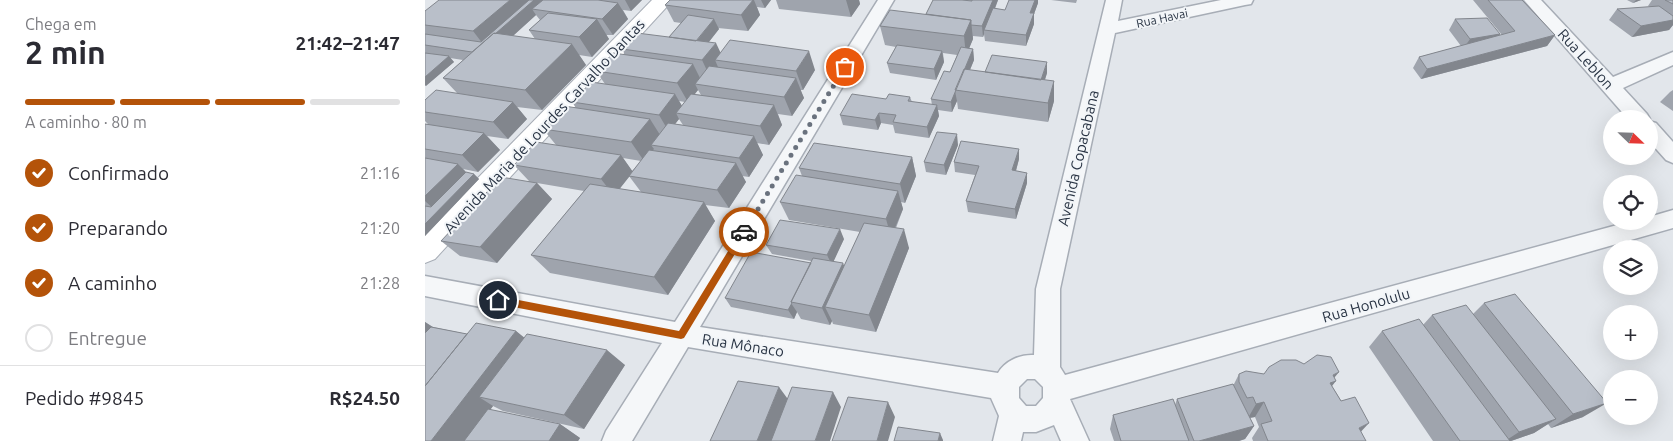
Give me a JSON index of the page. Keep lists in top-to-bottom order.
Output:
{
  "streets": {
    "street": [
      "Rua Havai",
      "Rua Leblon",
      "Avenida Maria de Lourdes Carvalho Dantas",
      "Avenida Copacabana",
      "Rua Honolulu",
      "Rua Mônaco"
    ]
  },
  "crossings": [
    ["Rua Havai", "Avenida Copacabana"],
    ["Avenida Copacabana", "Rua Honolulu"],
    ["Avenida Copacabana", "Rua Mônaco"],
    ["Rua Honolulu", "Rua Mônaco"]
  ],
  "north": "bottom right",
  "page": {
    "heading": ["2 min", "Chega em", "21:42–21:47"],
    "panel": ["Pedido #9845", "R$24.50"],
    "bar": "A caminho · 80 m",
    "map_buttons": ["+", "−"],
    "list": [
      ["Confirmado", "21:16"],
      ["Preparando", "21:20"],
      ["A caminho", "21:28"],
      "Entregue"
    ]
  }
}
